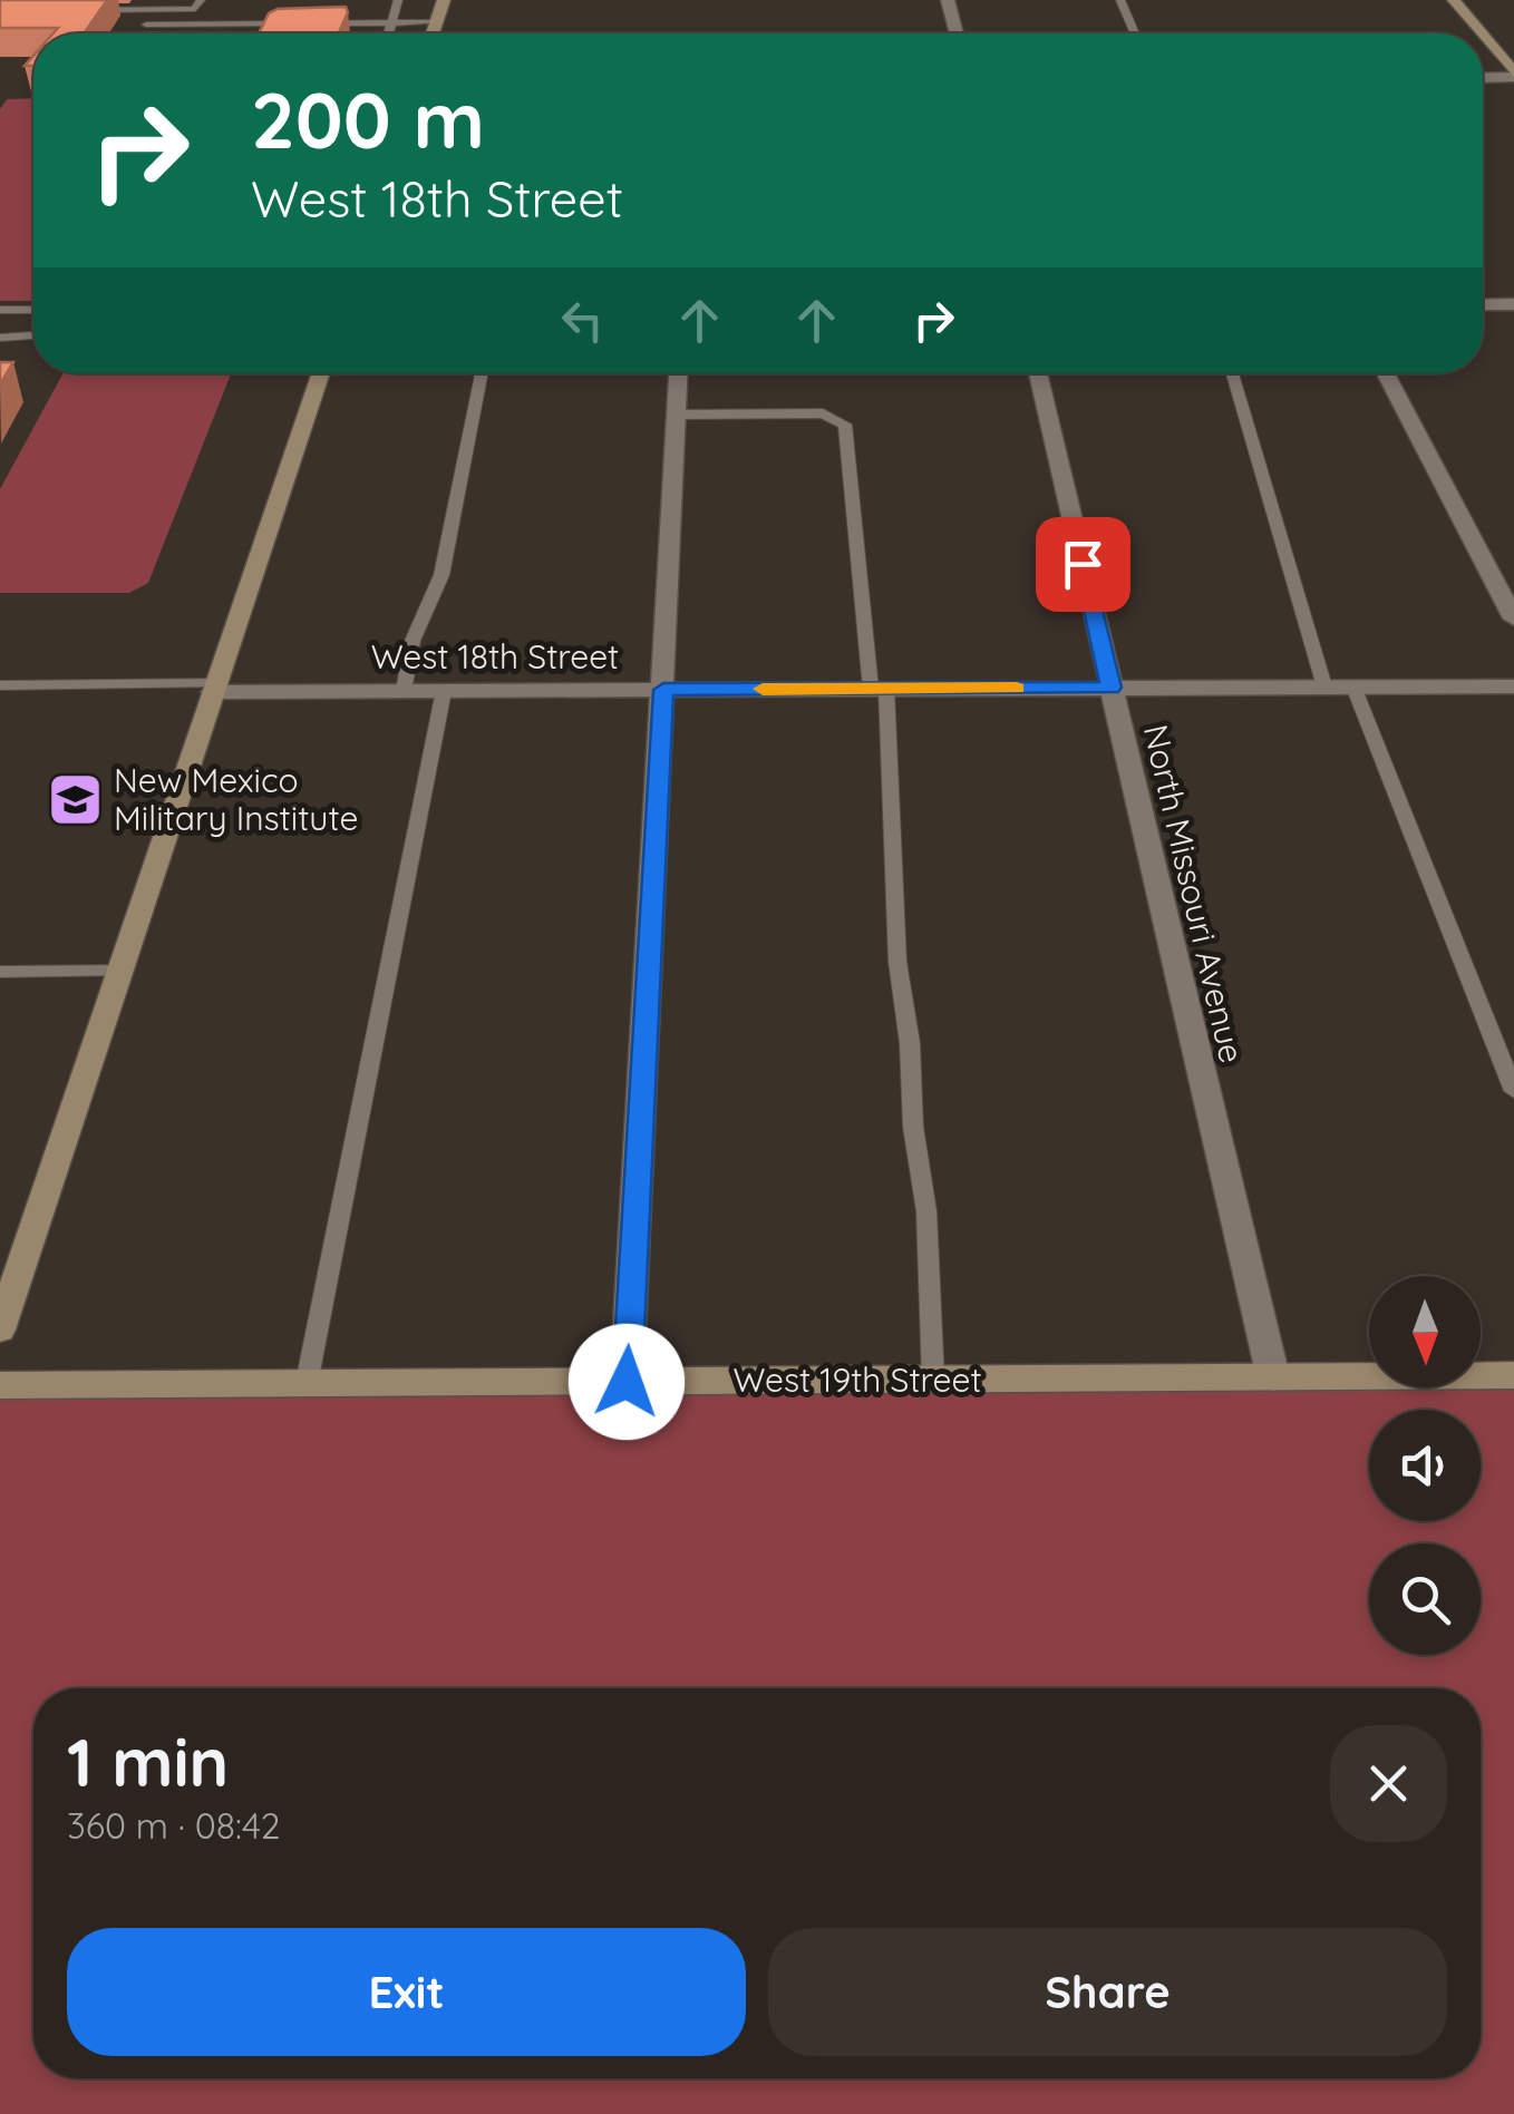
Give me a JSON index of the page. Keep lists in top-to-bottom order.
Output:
{
  "streets": {
    "street": ["West 18th Street", "North Missouri Avenue", "West 19th Street"]
  },
  "crossings": [
    ["West 18th Street", "North Missouri Avenue"],
    ["North Missouri Avenue", "West 19th Street"]
  ],
  "places": {
    "school or university": ["New Mexico Military Institute"]
  },
  "north": "bottom",
  "page": {
    "turn": ["200 m", "West 18th Street"],
    "heading": ["1 min", "360 m · 08:42"],
    "buttons": ["Exit", "Share"]
  }
}
